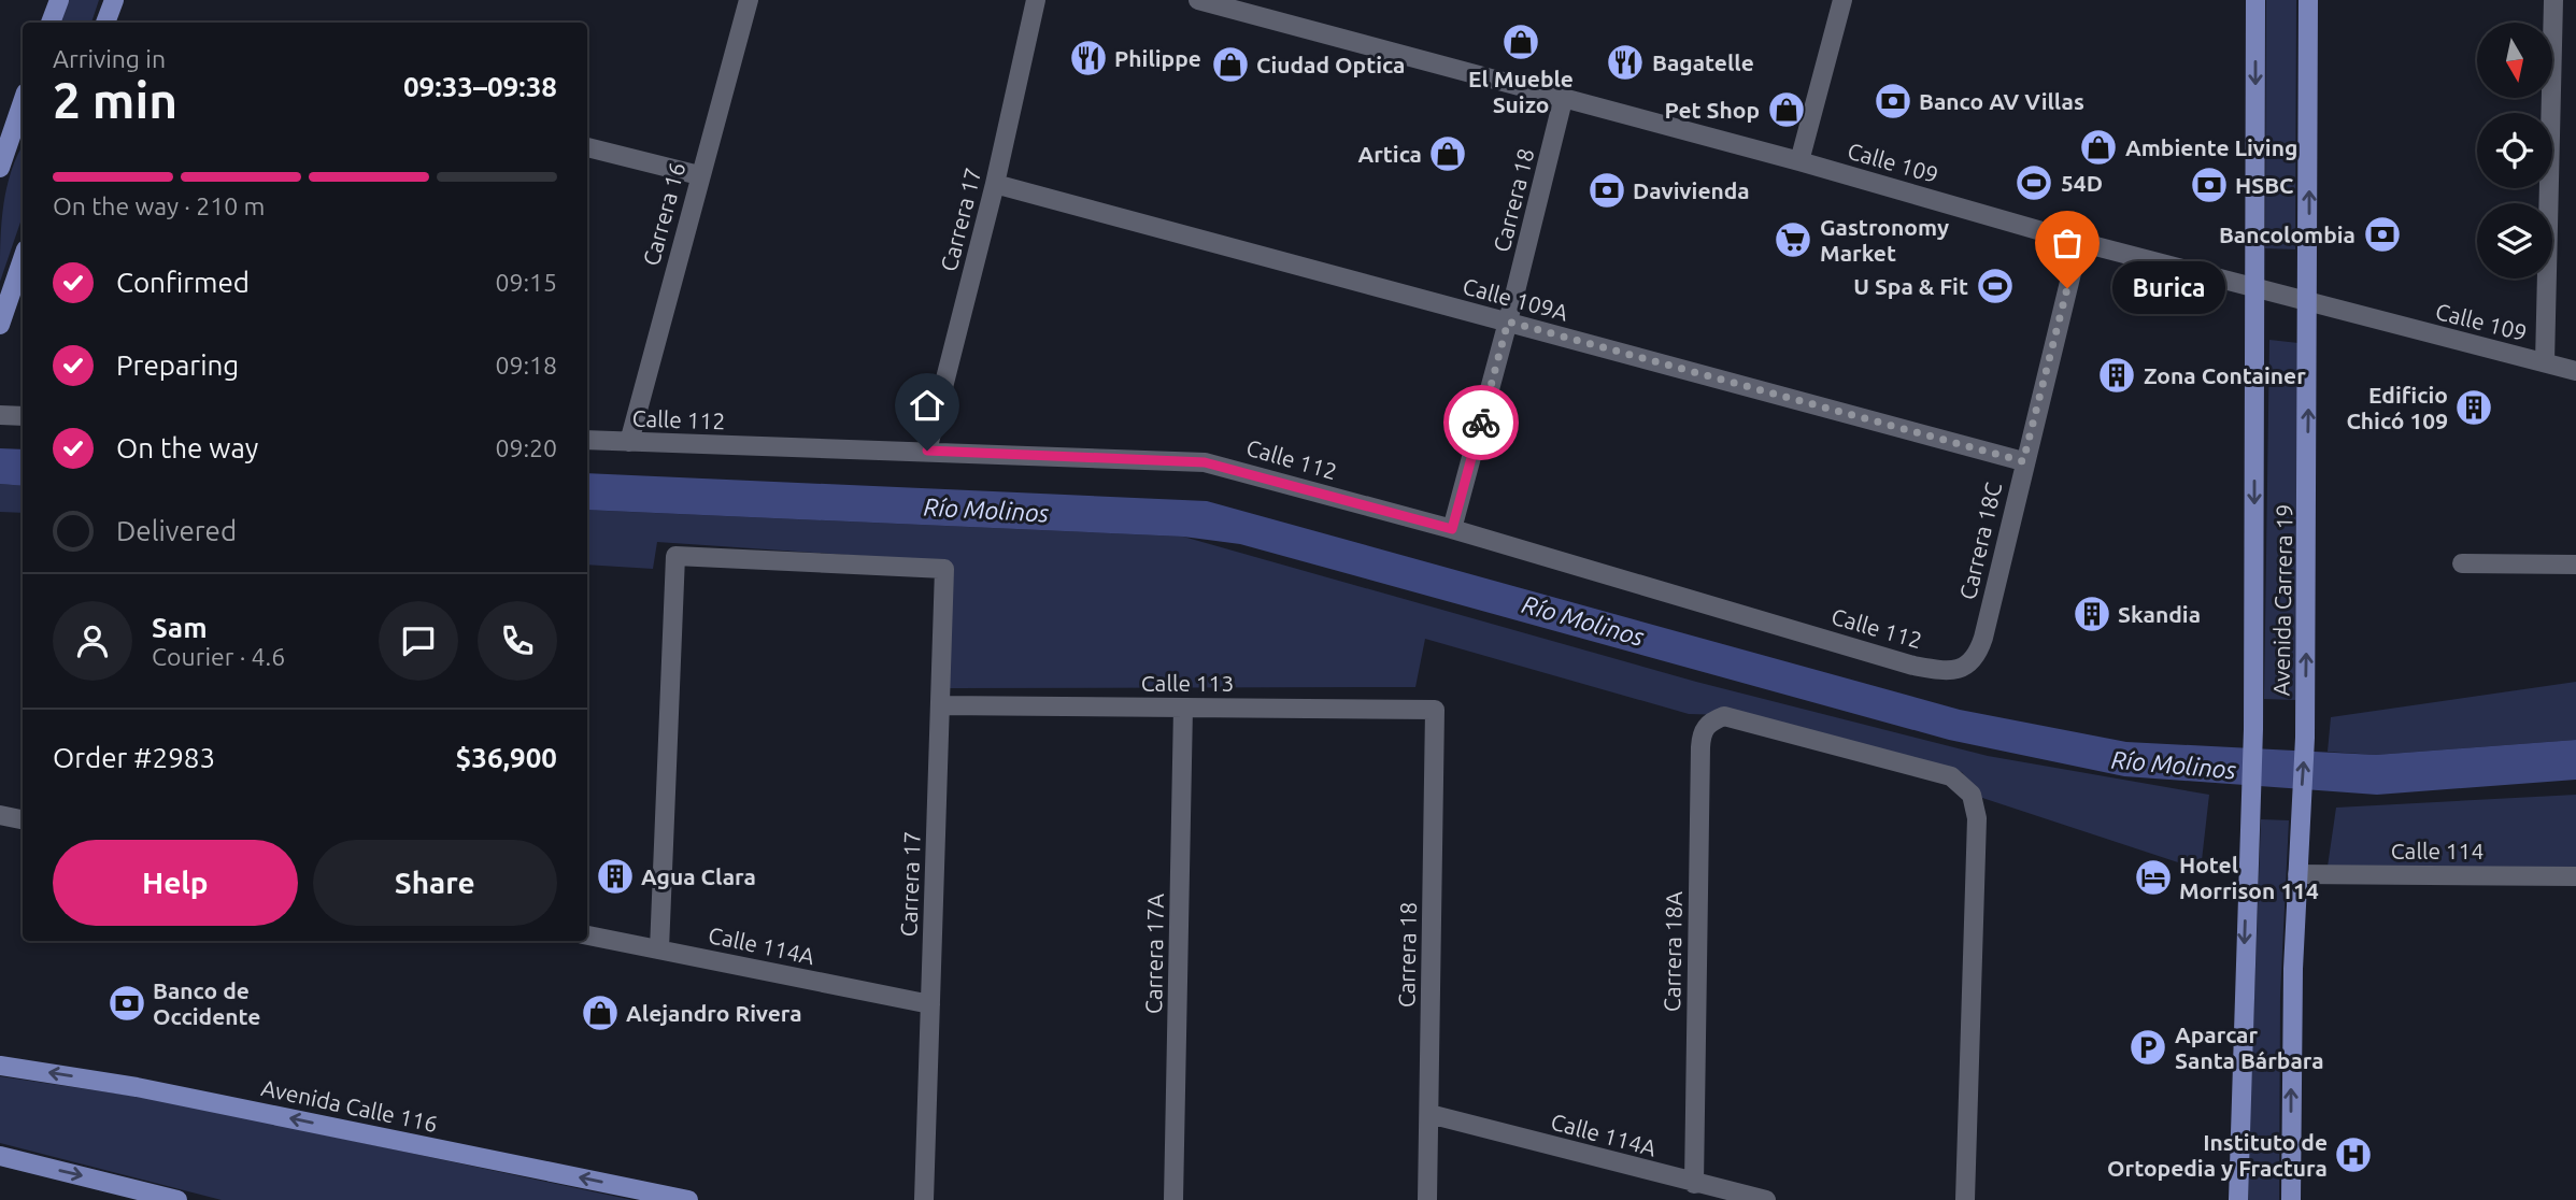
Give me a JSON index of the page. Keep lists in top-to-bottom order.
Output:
{
  "streets": {
    "main road": ["Avenida Carrera 19", "Avenida Calle 116"],
    "street": [
      "Calle 109",
      "Carrera 18",
      "Carrera 16",
      "Carrera 17",
      "Calle 109A",
      "Calle 112",
      "Carrera 18C",
      "Calle 113",
      "Calle 114",
      "Calle 114A",
      "Carrera 18A",
      "Carrera 17A"
    ]
  },
  "crossings": [
    ["Calle 109", "Carrera 18"],
    ["Calle 109", "Carrera 18C"],
    ["Calle 109", "Avenida Carrera 19"],
    ["Carrera 18", "Calle 109A"],
    ["Carrera 18", "Calle 112"],
    ["Carrera 18", "Calle 113"],
    ["Carrera 18", "Calle 114A"],
    ["Carrera 16", "Calle 112"],
    ["Carrera 17", "Calle 109A"],
    ["Carrera 17", "Calle 112"],
    ["Carrera 17", "Calle 113"],
    ["Carrera 17", "Calle 114A"],
    ["Calle 109A", "Carrera 18C"],
    ["Calle 112", "Carrera 18C"],
    ["Avenida Carrera 19", "Calle 114"],
    ["Calle 113", "Carrera 17A"],
    ["Calle 114A", "Carrera 18A"]
  ],
  "one_way": ["Avenida Calle 116"],
  "water": ["Río Molinos"],
  "places": {
    "shop": [
      "El Mueble Suizo",
      "Ciudad Optica",
      "Pet Shop",
      "Ambiente Living",
      "Artica",
      "Alejandro Rivera"
    ],
    "restaurant": ["Philippe", "Bagatelle"],
    "bank": [
      "Banco AV Villas",
      "HSBC",
      "Davivienda",
      "Bancolombia",
      "Banco de Occidente"
    ],
    "sports": ["54D", "U Spa & Fit"],
    "supermarket": ["Gastronomy Market"],
    "other": ["Burica"],
    "building": [
      "Zona Container",
      "Edificio Chicó 109",
      "Skandia",
      "Agua Clara"
    ],
    "hotel": ["Hotel Morrison 114"],
    "parking": ["Aparcar Santa Bárbara"],
    "hospital": ["Instituto de Ortopedia y Fractura"]
  },
  "north": "bottom",
  "page": {
    "heading": ["2 min", "Arriving in", "09:33–09:38"],
    "panel": [
      "Sam",
      "Courier · 4.6",
      "Order #2983",
      "$36,900"
    ],
    "bar": "On the way · 210 m",
    "list": [
      ["Confirmed", "09:15"],
      ["Preparing", "09:18"],
      ["On the way", "09:20"],
      "Delivered"
    ],
    "bubble": "Burica",
    "buttons": ["Help", "Share"]
  }
}
